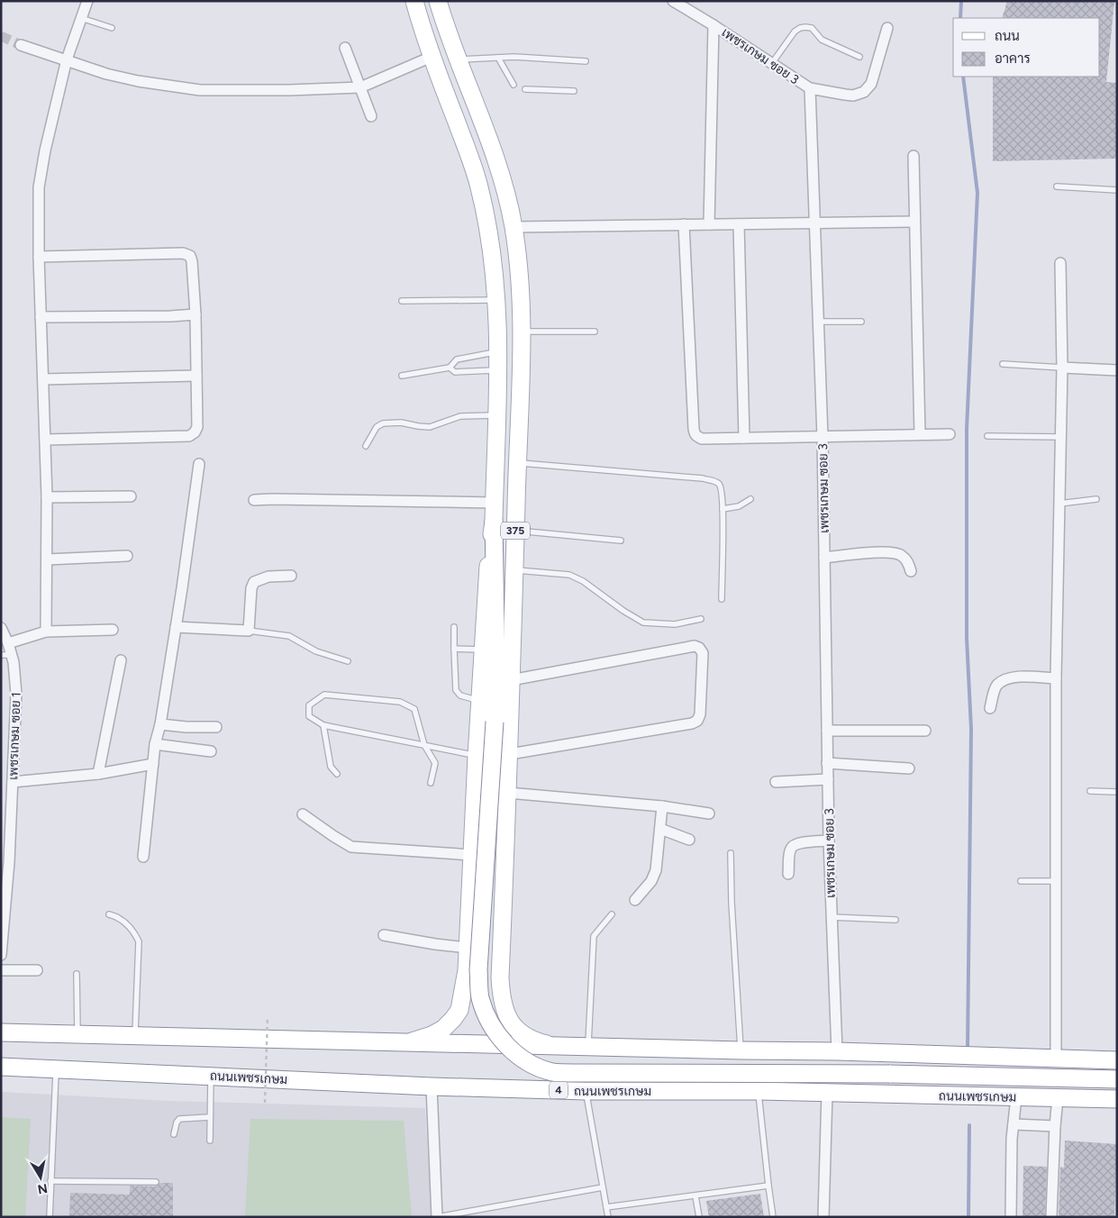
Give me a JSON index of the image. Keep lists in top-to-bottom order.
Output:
{
  "streets": {
    "main road": ["375", "ถนนเพชรเกษม", "4"],
    "street": ["เพชรเกษม ซอย 3", "เพชรเกษม ซอย 1"]
  },
  "legend": ["ถนน", "อาคาร"],
  "north": "bottom"
}
